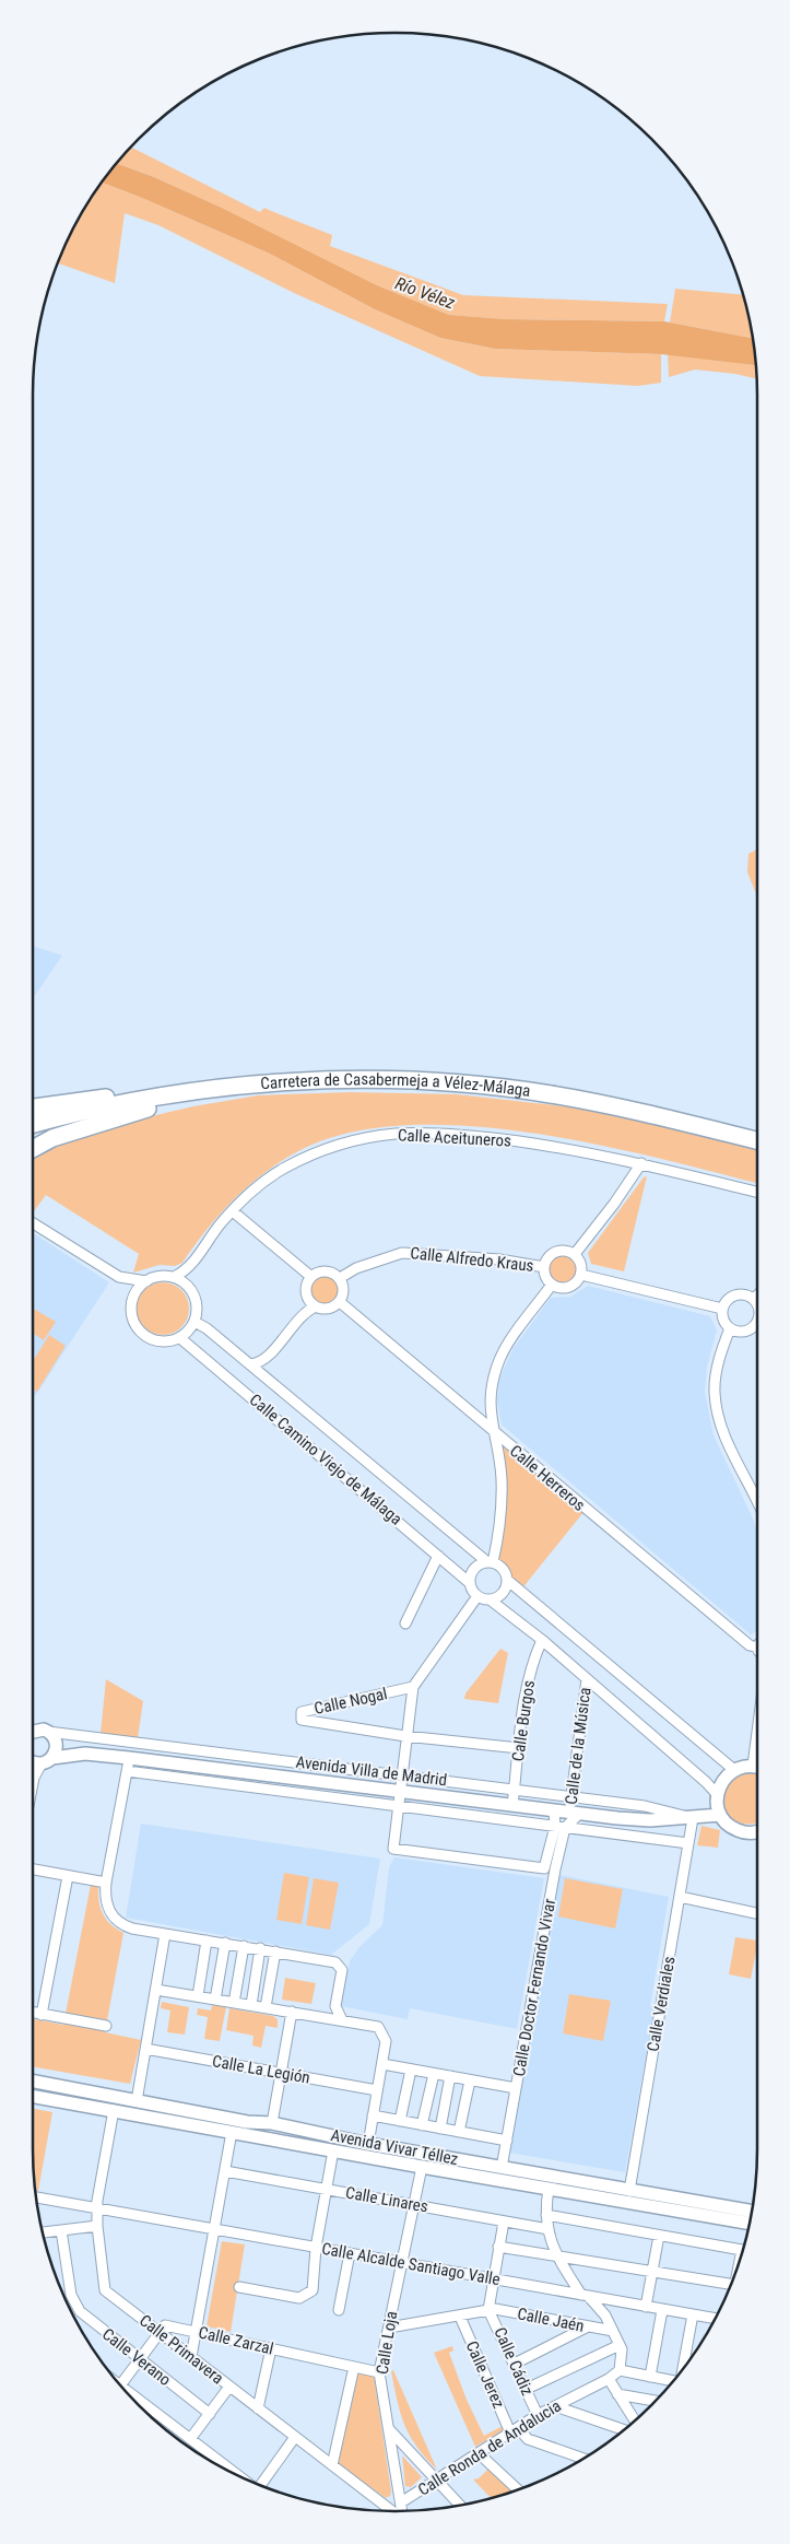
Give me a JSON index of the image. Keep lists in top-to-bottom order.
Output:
{
  "streets": {
    "main road": ["Carretera de Casabermeja a Vélez-Málaga"],
    "street": [
      "Calle Aceituneros",
      "Calle Alfredo Kraus",
      "Calle Camino Viejo de Málaga",
      "Calle Herreros",
      "Calle Nogal",
      "Calle Burgos",
      "Calle de la Música",
      "Avenida Villa de Madrid",
      "Calle Doctor Fernando Vivar",
      "Calle Verdiales",
      "Calle La Legión",
      "Avenida Vivar Téllez",
      "Calle Linares",
      "Calle Alcalde Santiago Valle",
      "Calle Jaén",
      "Calle Zarzal",
      "Calle Loja",
      "Calle Primavera",
      "Calle Verano",
      "Calle Cádiz",
      "Calle Jerez",
      "Calle Ronda de Andalucia"
    ]
  },
  "crossings": [
    ["Calle Aceituneros", "Calle Camino Viejo de Málaga"],
    ["Calle Alfredo Kraus", "Calle Herreros"],
    ["Calle Burgos", "Avenida Villa de Madrid"],
    ["Calle de la Música", "Avenida Villa de Madrid"],
    ["Avenida Villa de Madrid", "Calle Doctor Fernando Vivar"],
    ["Avenida Villa de Madrid", "Calle Verdiales"],
    ["Calle Doctor Fernando Vivar", "Avenida Vivar Téllez"],
    ["Calle Verdiales", "Avenida Vivar Téllez"],
    ["Avenida Vivar Téllez", "Calle Loja"],
    ["Avenida Vivar Téllez", "Calle Primavera"],
    ["Calle Linares", "Calle Loja"],
    ["Calle Alcalde Santiago Valle", "Calle Loja"],
    ["Calle Alcalde Santiago Valle", "Calle Primavera"],
    ["Calle Jaén", "Calle Cádiz"],
    ["Calle Zarzal", "Calle Loja"],
    ["Calle Zarzal", "Calle Primavera"],
    ["Calle Loja", "Calle Ronda de Andalucia"],
    ["Calle Cádiz", "Calle Ronda de Andalucia"],
    ["Calle Jerez", "Calle Ronda de Andalucia"]
  ],
  "water": ["Río Vélez"]
}
